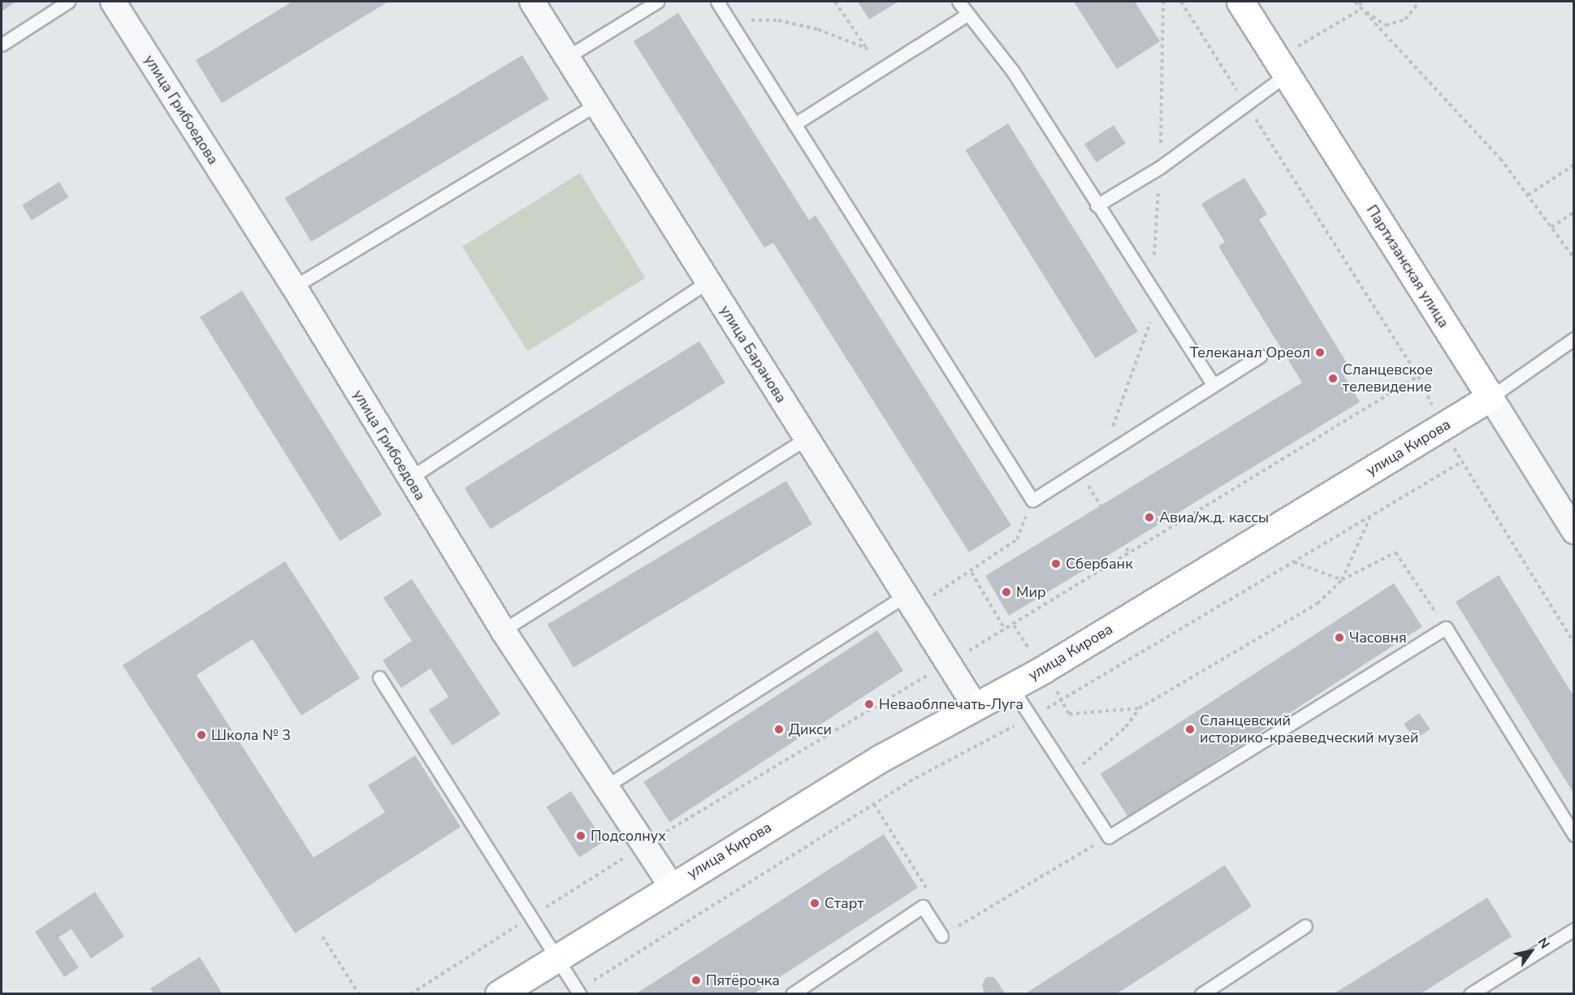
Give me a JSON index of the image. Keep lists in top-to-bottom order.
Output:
{
  "streets": {
    "street": [
      "улица Грибоедова",
      "Партизанская улица",
      "улица Баранова",
      "улица Кирова"
    ]
  },
  "crossings": [
    ["улица Грибоедова", "улица Кирова"],
    ["Партизанская улица", "улица Кирова"],
    ["улица Баранова", "улица Кирова"]
  ],
  "places": [
    "Телеканал Ореол",
    "Сланцевское телевидение",
    "Авиа/ж.д. кассы",
    "Сбербанк",
    "Мир",
    "Часовня",
    "Неваоблпечать-Луга",
    "Дикси",
    "Сланцевский историко-краеведческий музей",
    "Школа № 3",
    "Подсолнух",
    "Старт",
    "Пятёрочка"
  ],
  "north": "top right"
}
